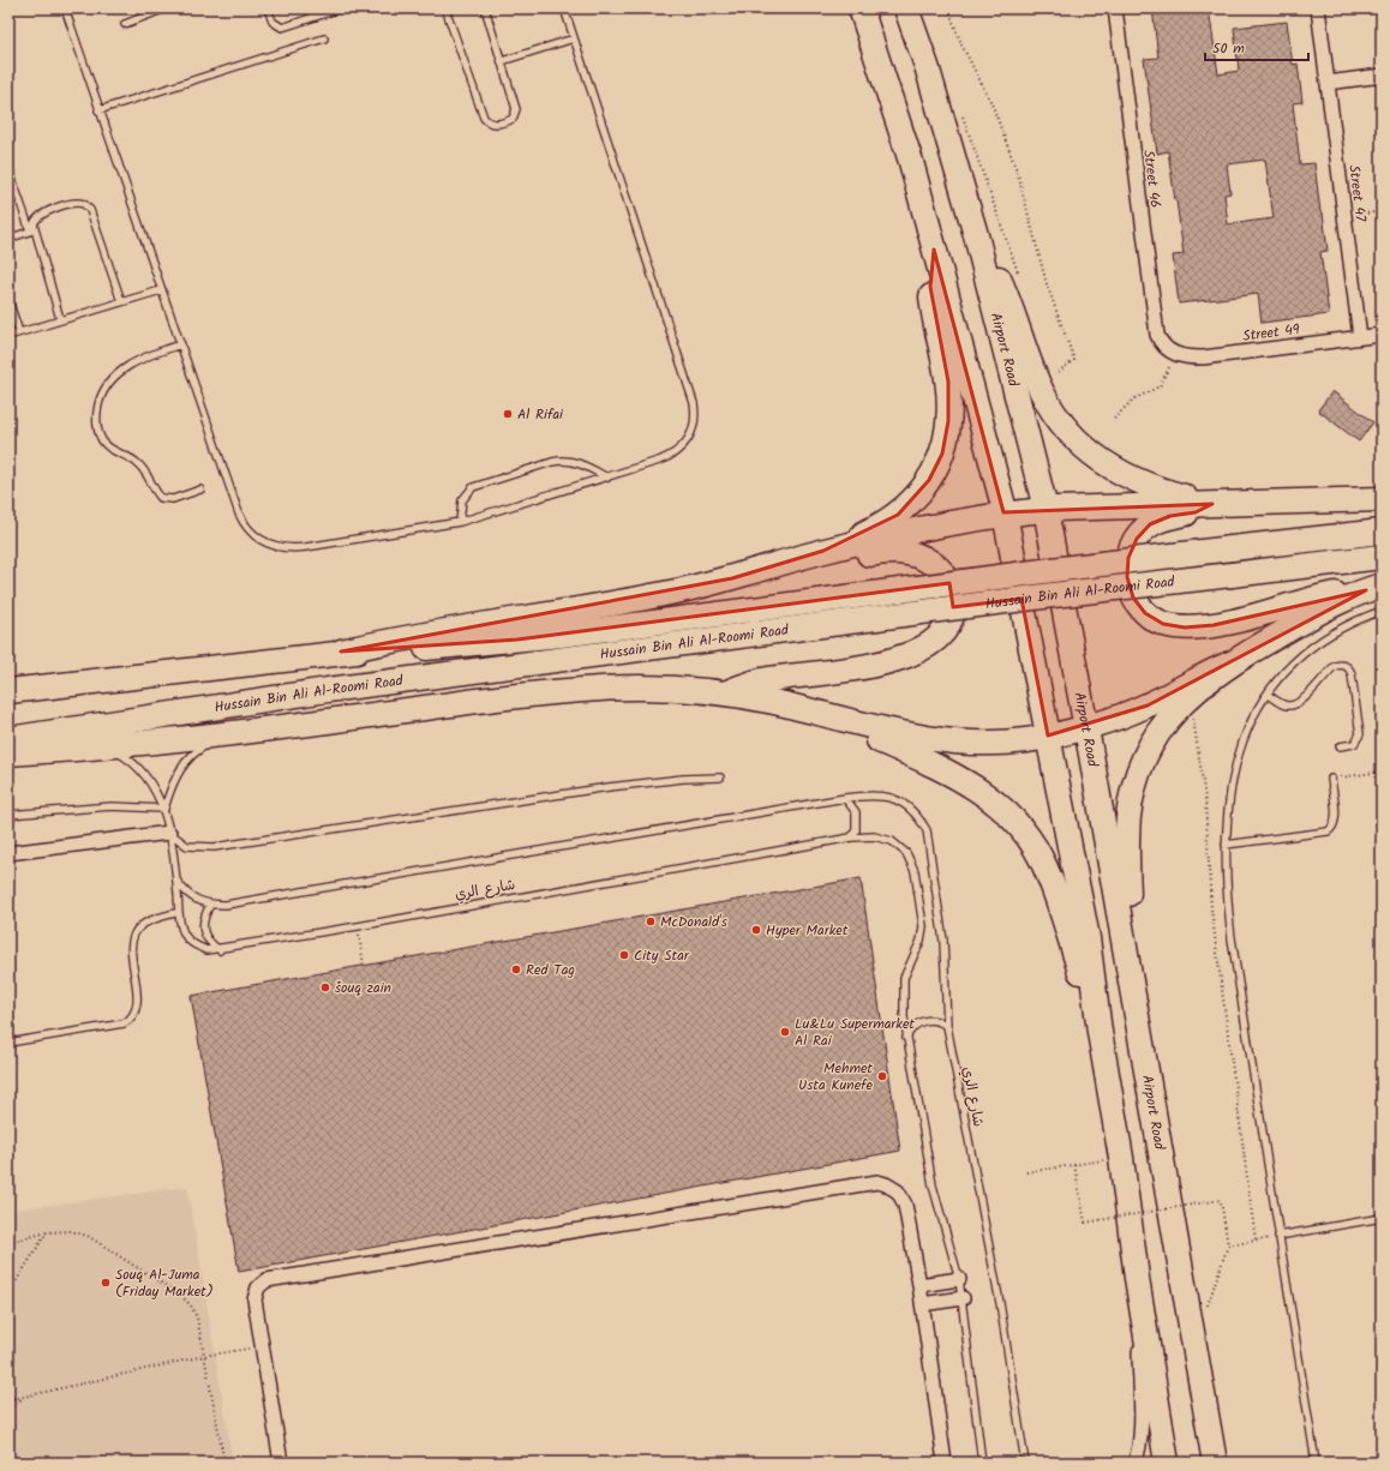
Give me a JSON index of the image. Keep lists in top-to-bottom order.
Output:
{
  "streets": {
    "highway": ["Airport Road", "Hussain Bin Ali Al-Roomi Road"],
    "street": ["Street 46", "Street 47", "Street 49"],
    "lane": ["شارع الري"]
  },
  "crossings": [
    ["Street 46", "Street 49"],
    ["Street 47", "Street 49"]
  ],
  "places": [
    "Al Rifai",
    "McDonald's",
    "Hyper Market",
    "City Star",
    "Red Tag",
    "ًsouq zain",
    "Lu&Lu Supermarket Al Rai",
    "Mehmet Usta Kunefe",
    "Souq Al-Juma (Friday Market)"
  ],
  "scale_bar": "50 m"
}
